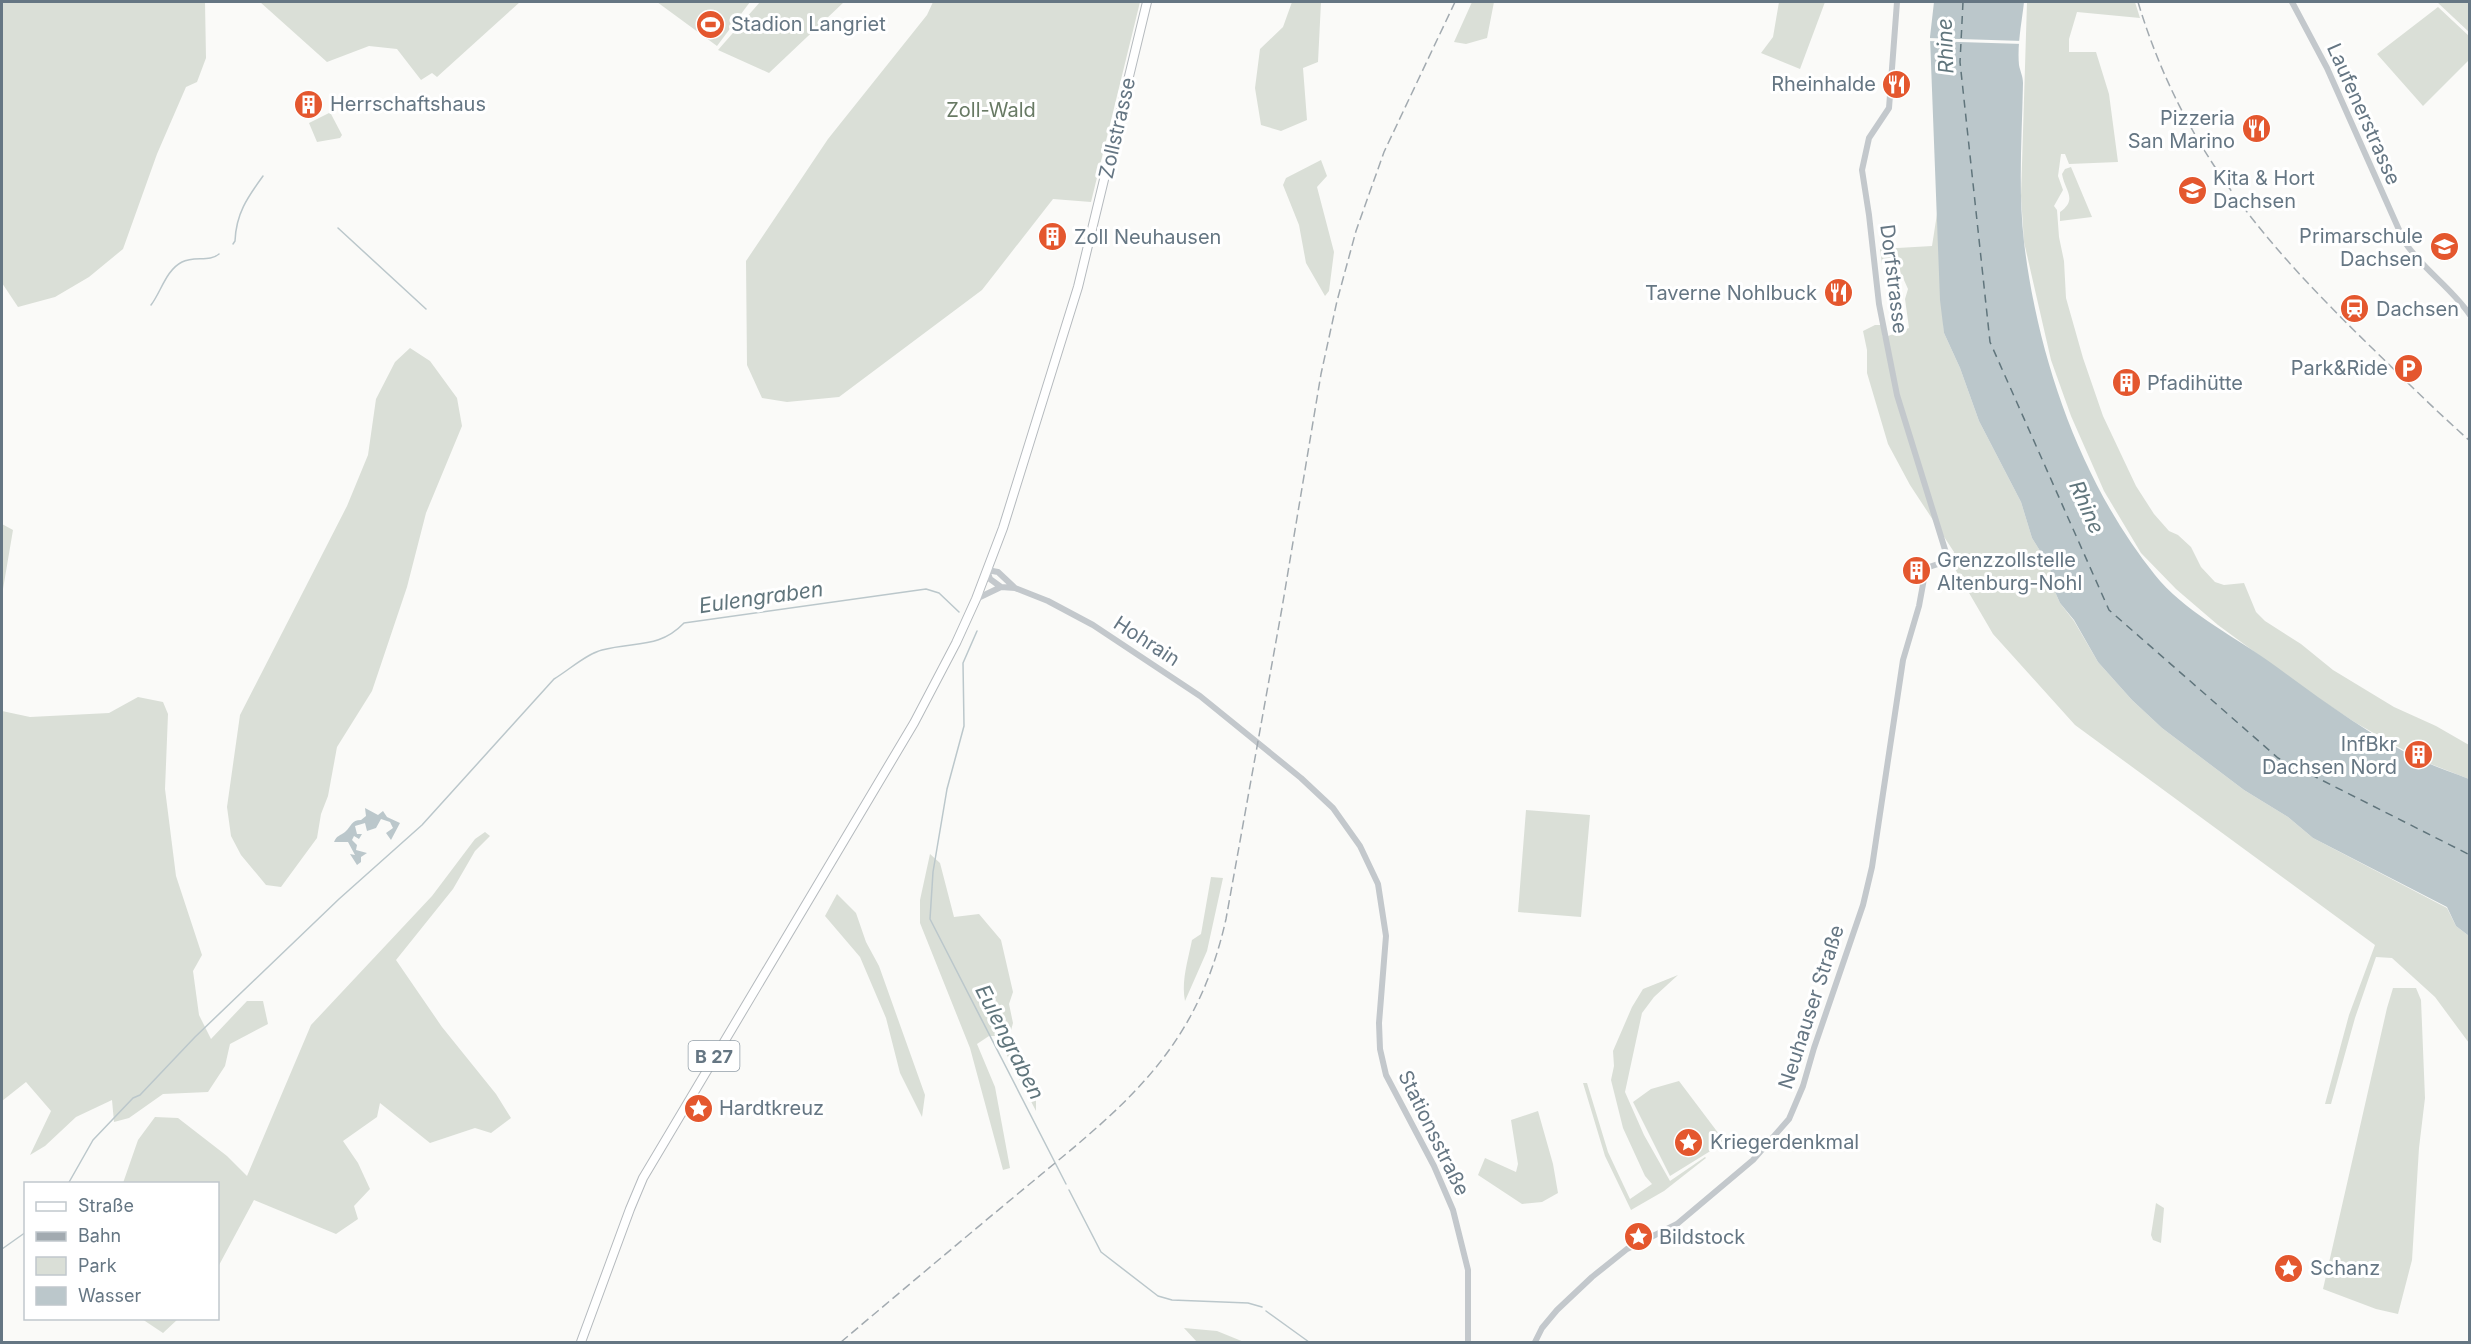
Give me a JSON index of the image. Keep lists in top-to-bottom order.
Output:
{
  "streets": {
    "main road": ["Zollstrasse", "B 27"],
    "street": [
      "Laufenerstrasse",
      "Dorfstrasse",
      "Hohrain",
      "Neuhauser Straße",
      "Stationsstraße"
    ]
  },
  "crossings": [
    ["Zollstrasse", "Hohrain"],
    ["Zollstrasse", "B 27"],
    ["Dorfstrasse", "Neuhauser Straße"],
    ["Hohrain", "B 27"],
    ["Hohrain", "Stationsstraße"]
  ],
  "water": ["Rhine", "Eulengraben"],
  "parks": ["Zoll-Wald"],
  "places": {
    "sports": ["Stadion Langriet"],
    "restaurant": ["Rheinhalde", "Pizzeria San Marino", "Taverne Nohlbuck"],
    "building": [
      "Herrschaftshaus",
      "Zoll Neuhausen",
      "Pfadihütte",
      "Grenzzollstelle Altenburg-Nohl",
      "InfBkr Dachsen Nord"
    ],
    "school or university": ["Kita & Hort Dachsen", "Primarschule Dachsen"],
    "station": ["Dachsen"],
    "parking": ["Park&Ride"],
    "place": [
      "Hardtkreuz",
      "Kriegerdenkmal",
      "Bildstock",
      "Schanz"
    ]
  },
  "legend": [
    "Straße",
    "Bahn",
    "Park",
    "Wasser"
  ]
}
